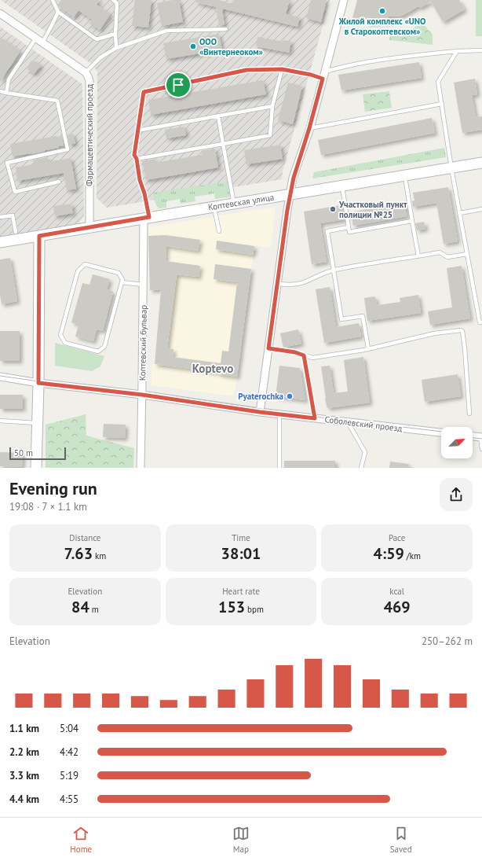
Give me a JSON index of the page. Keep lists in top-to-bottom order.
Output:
{
  "streets": {
    "street": [
      "Фармацевтический проезд",
      "Коптевская улица",
      "Коптевский бульвар",
      "Соболевский проезд"
    ]
  },
  "crossings": [
    ["Фармацевтический проезд", "Коптевская улица"],
    ["Коптевская улица", "Коптевский бульвар"],
    ["Коптевский бульвар", "Соболевский проезд"]
  ],
  "districts": ["Koptevo"],
  "places": [
    "Жилой комплекс «UNO в Старокоптевском»",
    "ООО «Винтернеоком»",
    "Участковый пункт полиции №25",
    "Pyaterochka"
  ],
  "scale_bar": "50 m",
  "north": "top right",
  "page": {
    "scale": "50 m",
    "heading": ["Evening run", "19:08 · 7 × 1.1 km"],
    "stats": [
      ["Distance", "7.63 km"],
      ["Time", "38:01"],
      ["Pace", "4:59 /km"],
      ["Elevation", "84 m"],
      ["Heart rate", "153 bpm"],
      ["kcal", "469"]
    ],
    "chart": ["Elevation", "250–262 m"],
    "list": [
      {
        "name": "1.1 km",
        "note": "5:04"
      },
      {
        "name": "2.2 km",
        "note": "4:42"
      },
      {
        "name": "3.3 km",
        "note": "5:19"
      },
      {
        "name": "4.4 km",
        "note": "4:55"
      }
    ],
    "tabs": ["Home", "Map", "Saved"]
  }
}
